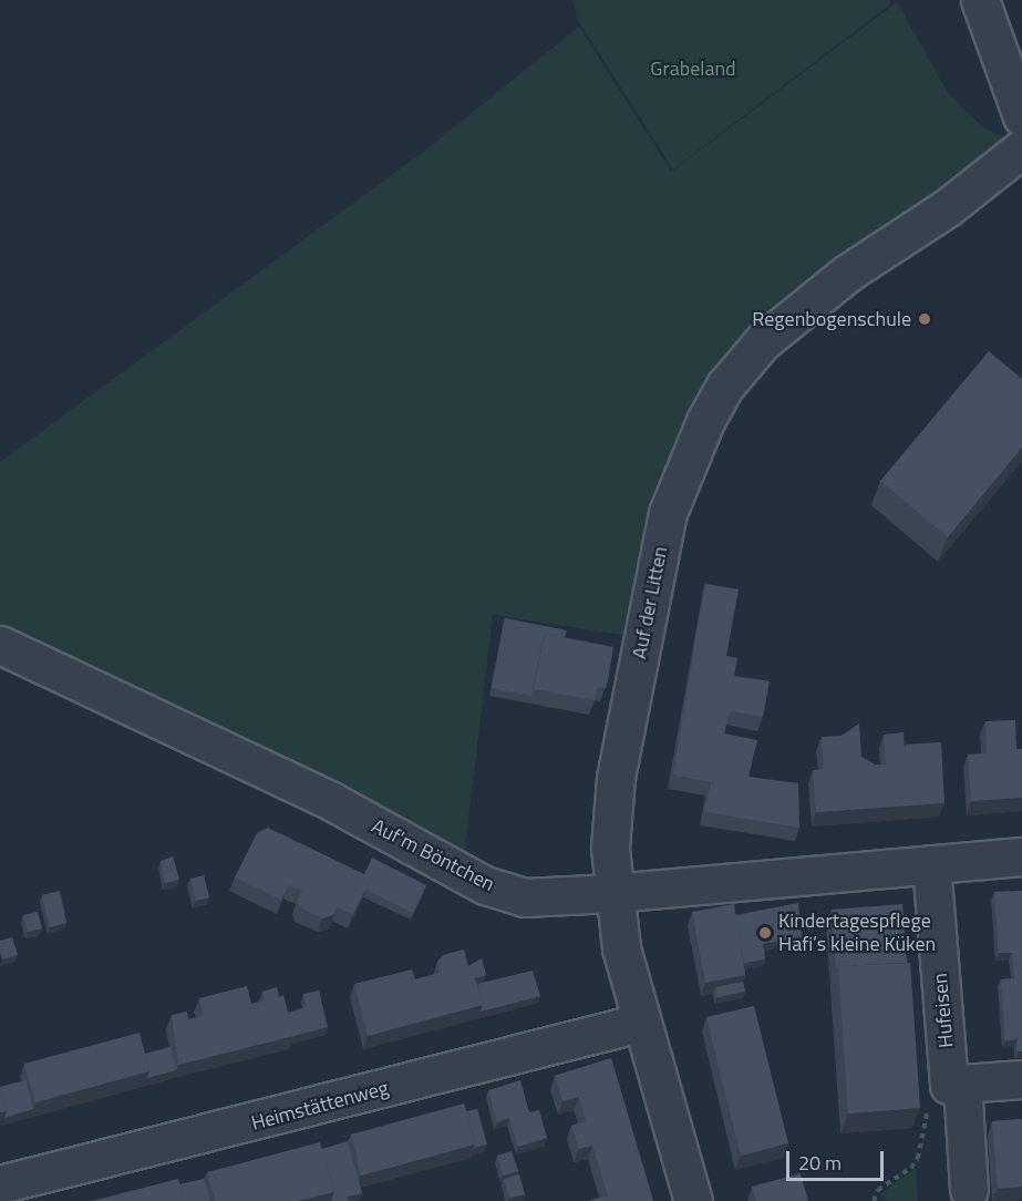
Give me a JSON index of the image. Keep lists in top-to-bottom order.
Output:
{
  "streets": {
    "street": [
      "Auf der Litten",
      "Auf'm Böntchen",
      "Hufeisen",
      "Heimstättenweg"
    ]
  },
  "crossings": [
    ["Auf der Litten", "Auf'm Böntchen"],
    ["Auf der Litten", "Heimstättenweg"],
    ["Auf'm Böntchen", "Hufeisen"]
  ],
  "parks": ["Grabeland"],
  "places": ["Regenbogenschule", "Kindertagespflege Hafi’s kleine Küken"],
  "scale_bar": "20 m"
}
